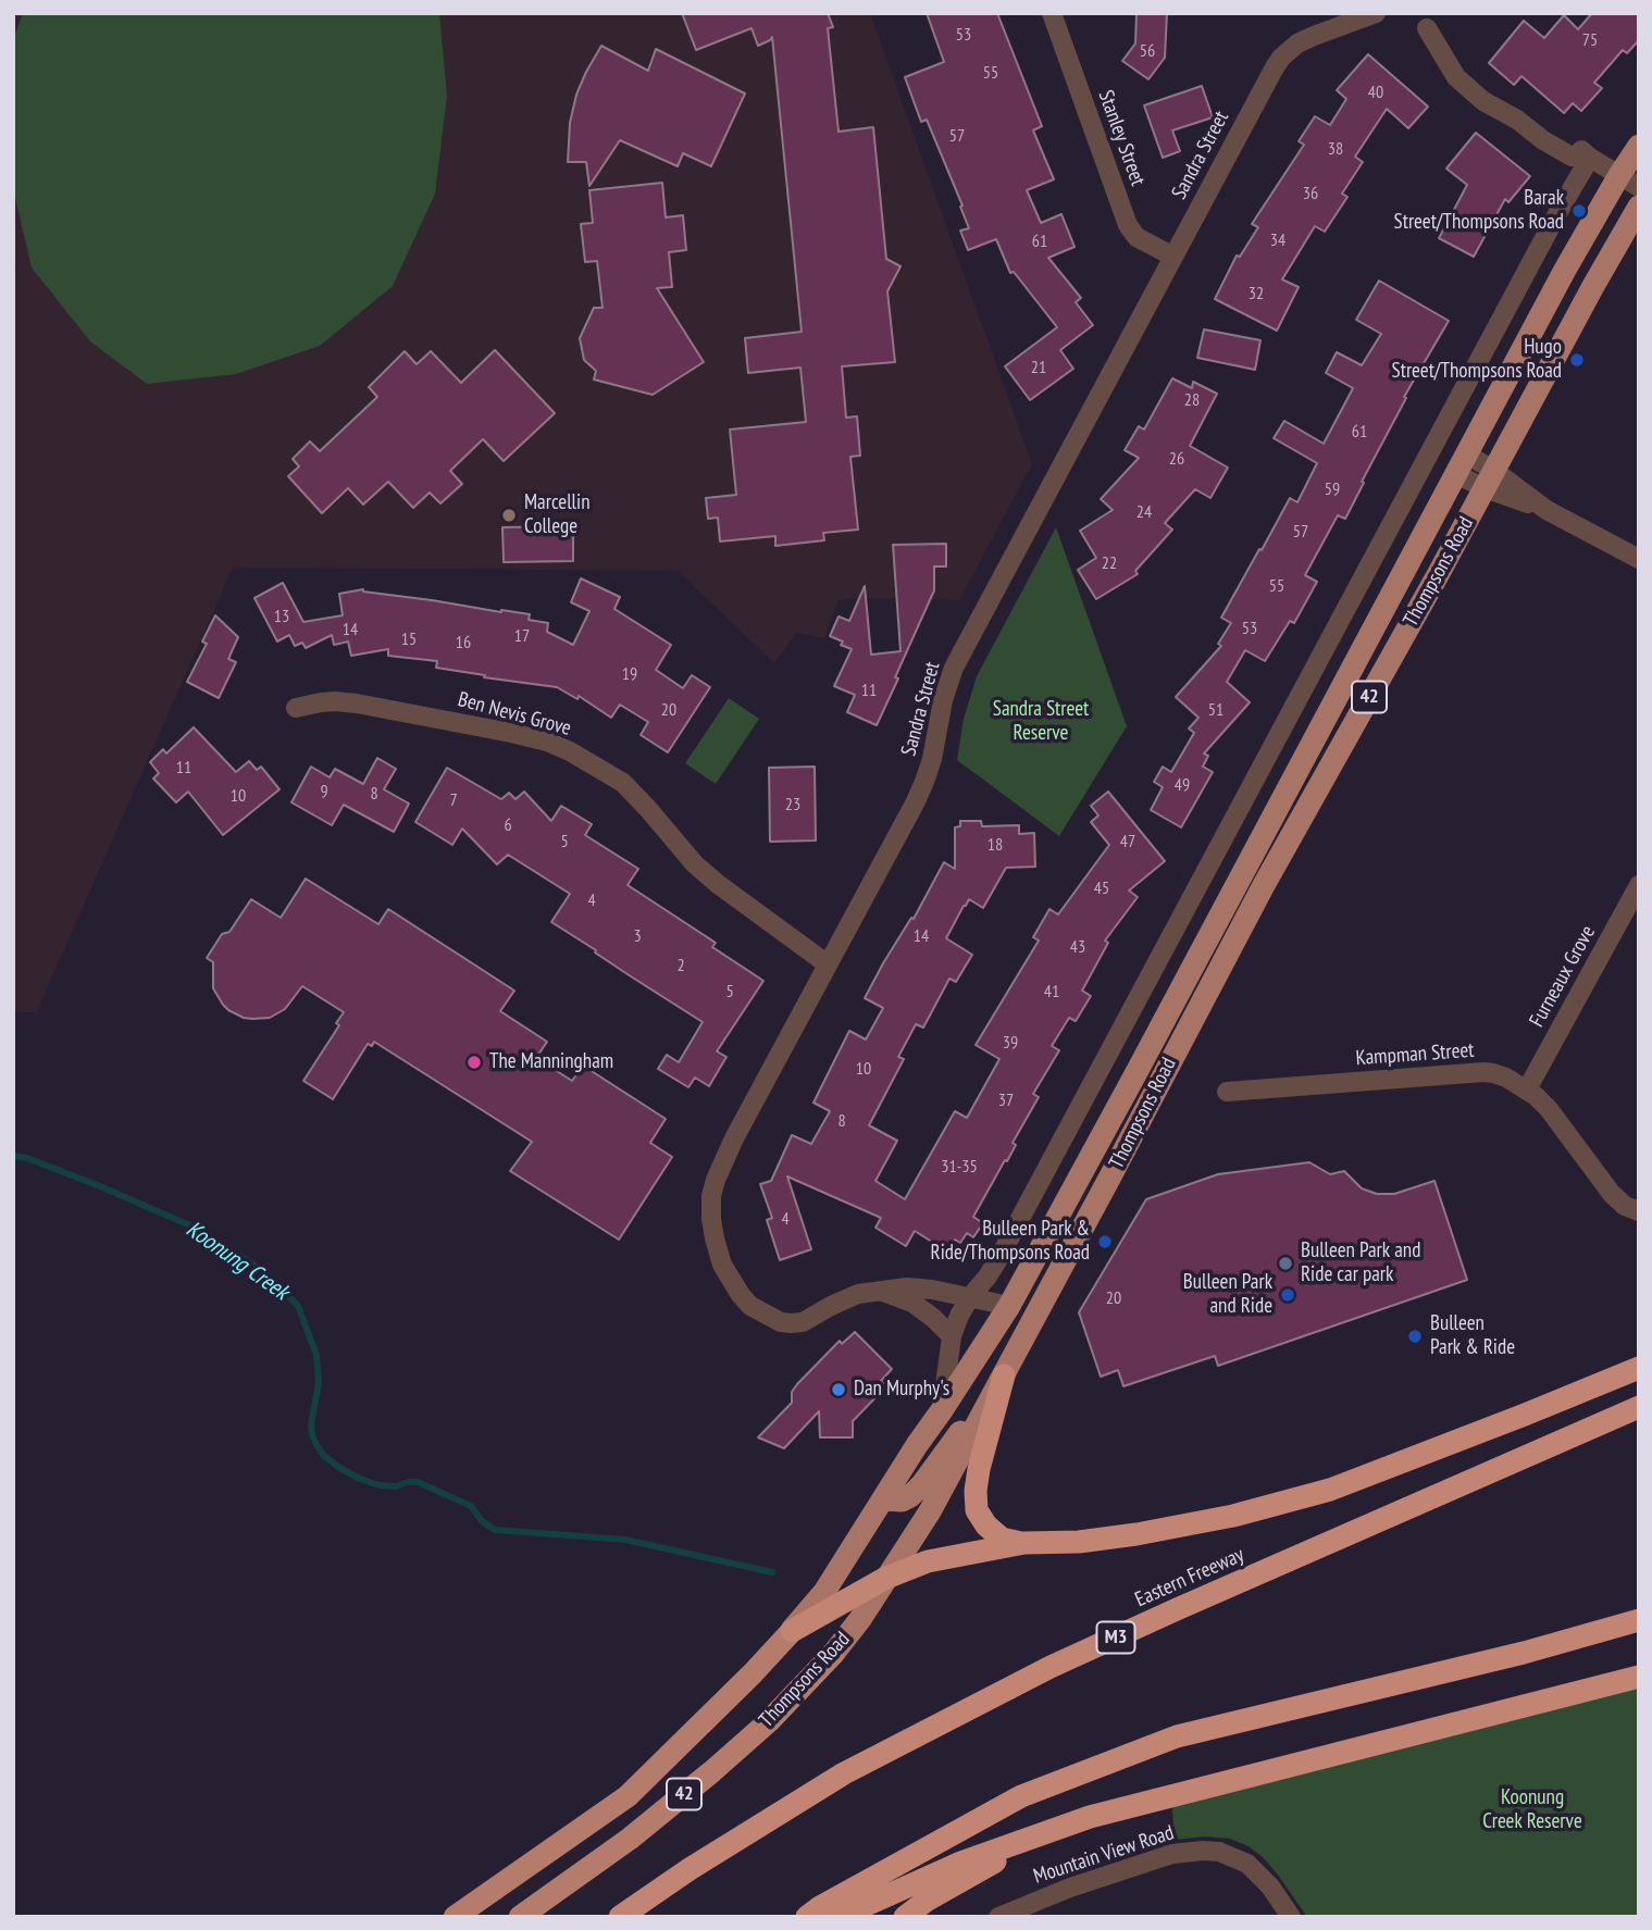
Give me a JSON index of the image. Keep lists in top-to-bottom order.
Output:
{
  "streets": {
    "highway": [
      "Thompsons Road",
      "42",
      "Eastern Freeway",
      "M3"
    ],
    "street": [
      "Stanley Street",
      "Sandra Street",
      "Ben Nevis Grove",
      "Furneaux Grove",
      "Kampman Street",
      "Mountain View Road"
    ]
  },
  "crossings": [
    ["Stanley Street", "Sandra Street"],
    ["Sandra Street", "Thompsons Road"],
    ["Sandra Street", "Ben Nevis Grove"],
    ["Furneaux Grove", "Kampman Street"]
  ],
  "water": ["Koonung Creek"],
  "parks": ["Sandra Street Reserve", "Koonung Creek Reserve"],
  "places": [
    "Barak Street/Thompsons Road",
    "Hugo Street/Thompsons Road",
    "Marcellin College",
    "The Manningham",
    "Bulleen Park & Ride/Thompsons Road",
    "Bulleen Park and Ride car park",
    "Bulleen Park and Ride",
    "Bulleen Park & Ride",
    "Dan Murphy's"
  ],
  "house_numbers": [
    "53",
    "75",
    "56",
    "55",
    "40",
    "57",
    "38",
    "36",
    "34",
    "61",
    "32",
    "21",
    "28",
    "61",
    "26",
    "59",
    "24",
    "57",
    "22",
    "55",
    "13",
    "53",
    "14",
    "17",
    "15",
    "16",
    "19",
    "11",
    "20",
    "51",
    "11",
    "49",
    "9",
    "8",
    "10",
    "7",
    "23",
    "6",
    "5",
    "47",
    "18",
    "45",
    "4",
    "3",
    "14",
    "43",
    "2",
    "5",
    "41",
    "39",
    "10",
    "37",
    "8",
    "31-35",
    "4",
    "20"
  ]
}
